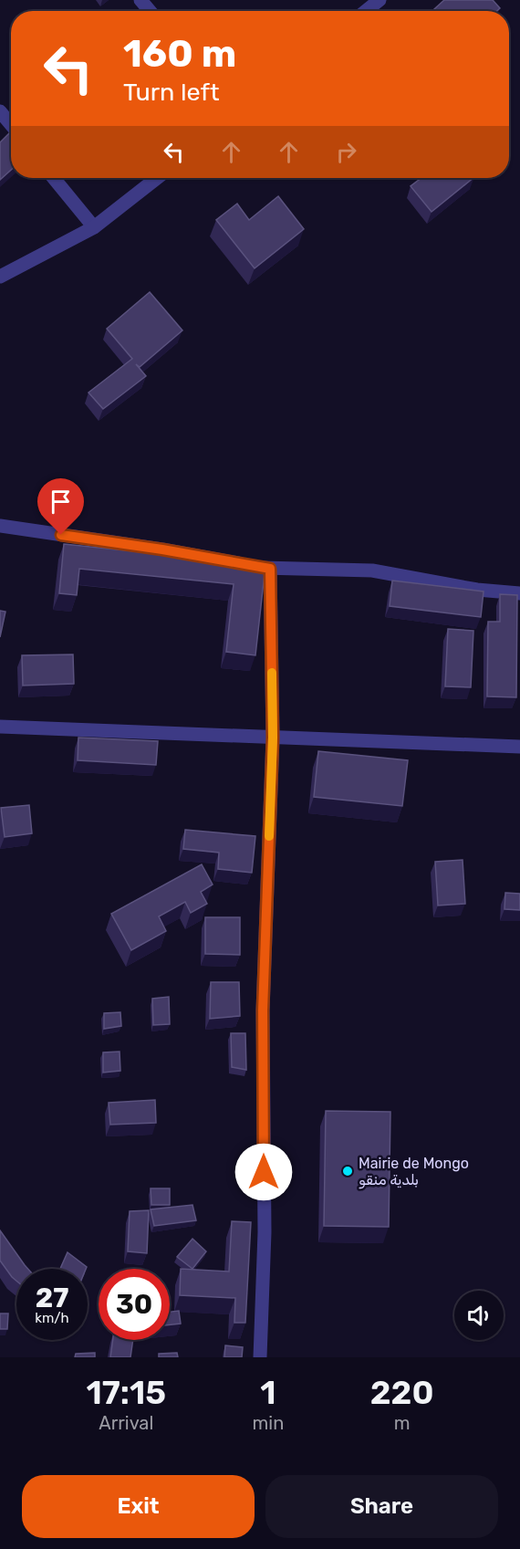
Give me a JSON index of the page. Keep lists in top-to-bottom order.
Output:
{
  "places": ["Mairie de Mongo بلدية منقو"],
  "page": {
    "turn": ["160 m", "Turn left"],
    "speed": "27 km/h",
    "limit": "30",
    "eta": [
      "17:15",
      "Arrival",
      "1",
      "min",
      "220",
      "m"
    ],
    "buttons": ["Exit", "Share"]
  }
}
